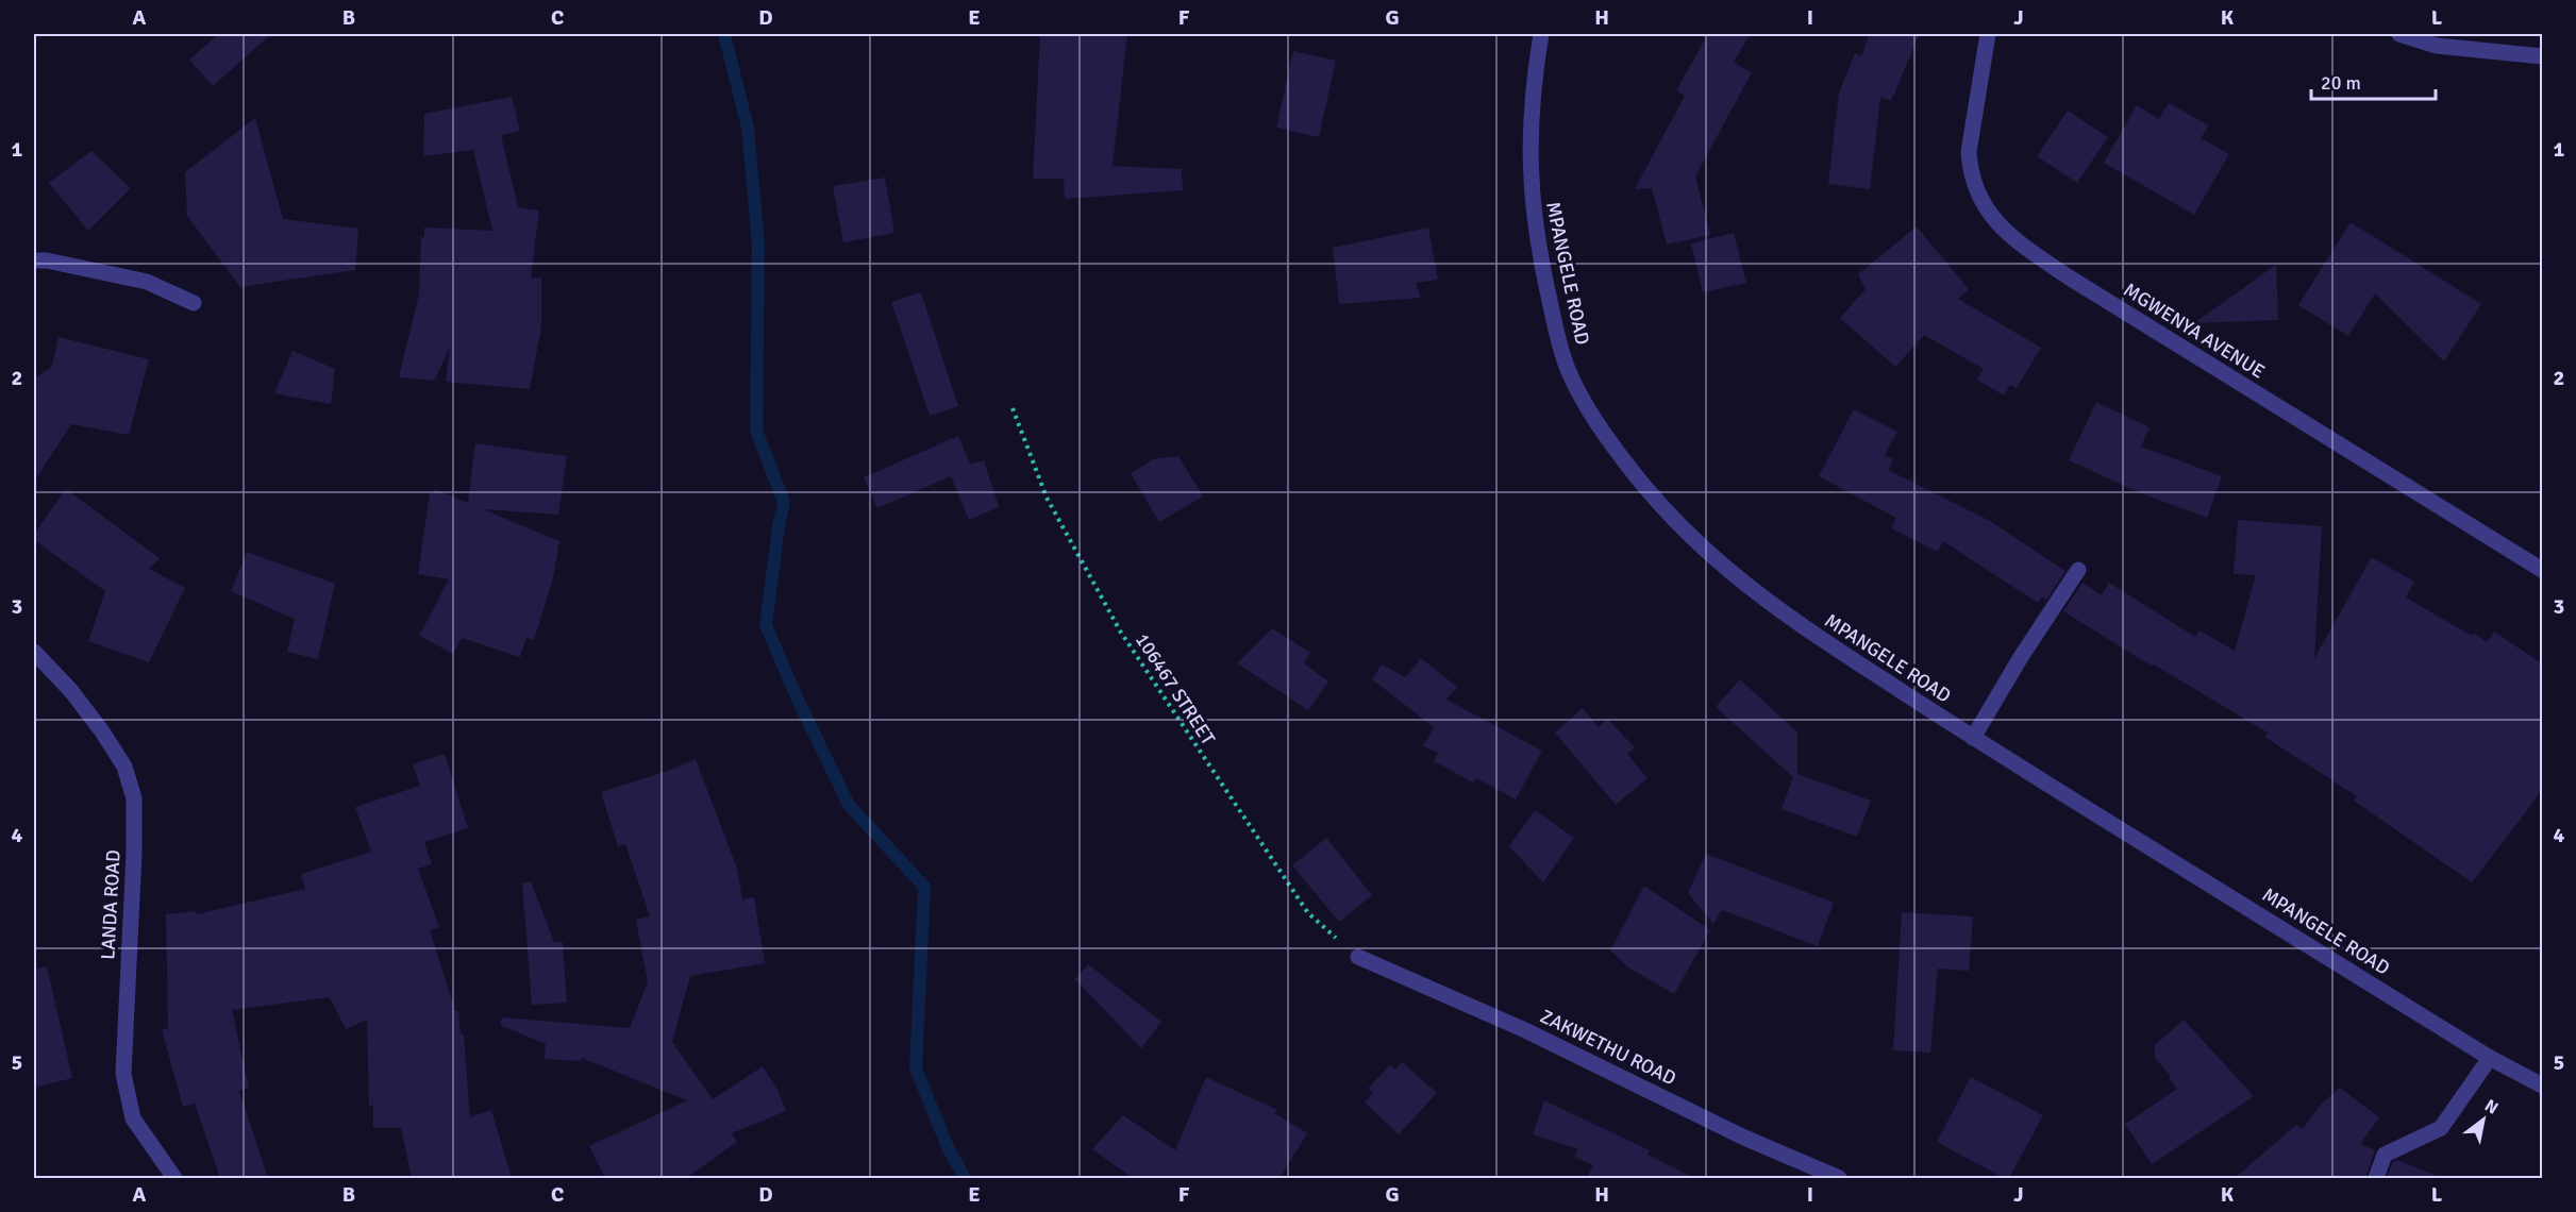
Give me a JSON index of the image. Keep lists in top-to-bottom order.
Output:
{
  "streets": {
    "street": [
      "MPANGELE ROAD",
      "MGWENYA AVENUE",
      "LANDA ROAD",
      "ZAKWETHU ROAD"
    ],
    "path": ["106467 STREET"]
  },
  "crossings": [
    ["106467 STREET", "ZAKWETHU ROAD"]
  ],
  "scale_bar": "20 m",
  "north": "top right",
  "grid": {
    "columns": [
      "A",
      "B",
      "C",
      "D",
      "E",
      "F",
      "G",
      "H",
      "I",
      "J",
      "K",
      "L"
    ],
    "rows": [
      "1",
      "2",
      "3",
      "4",
      "5"
    ]
  }
}
